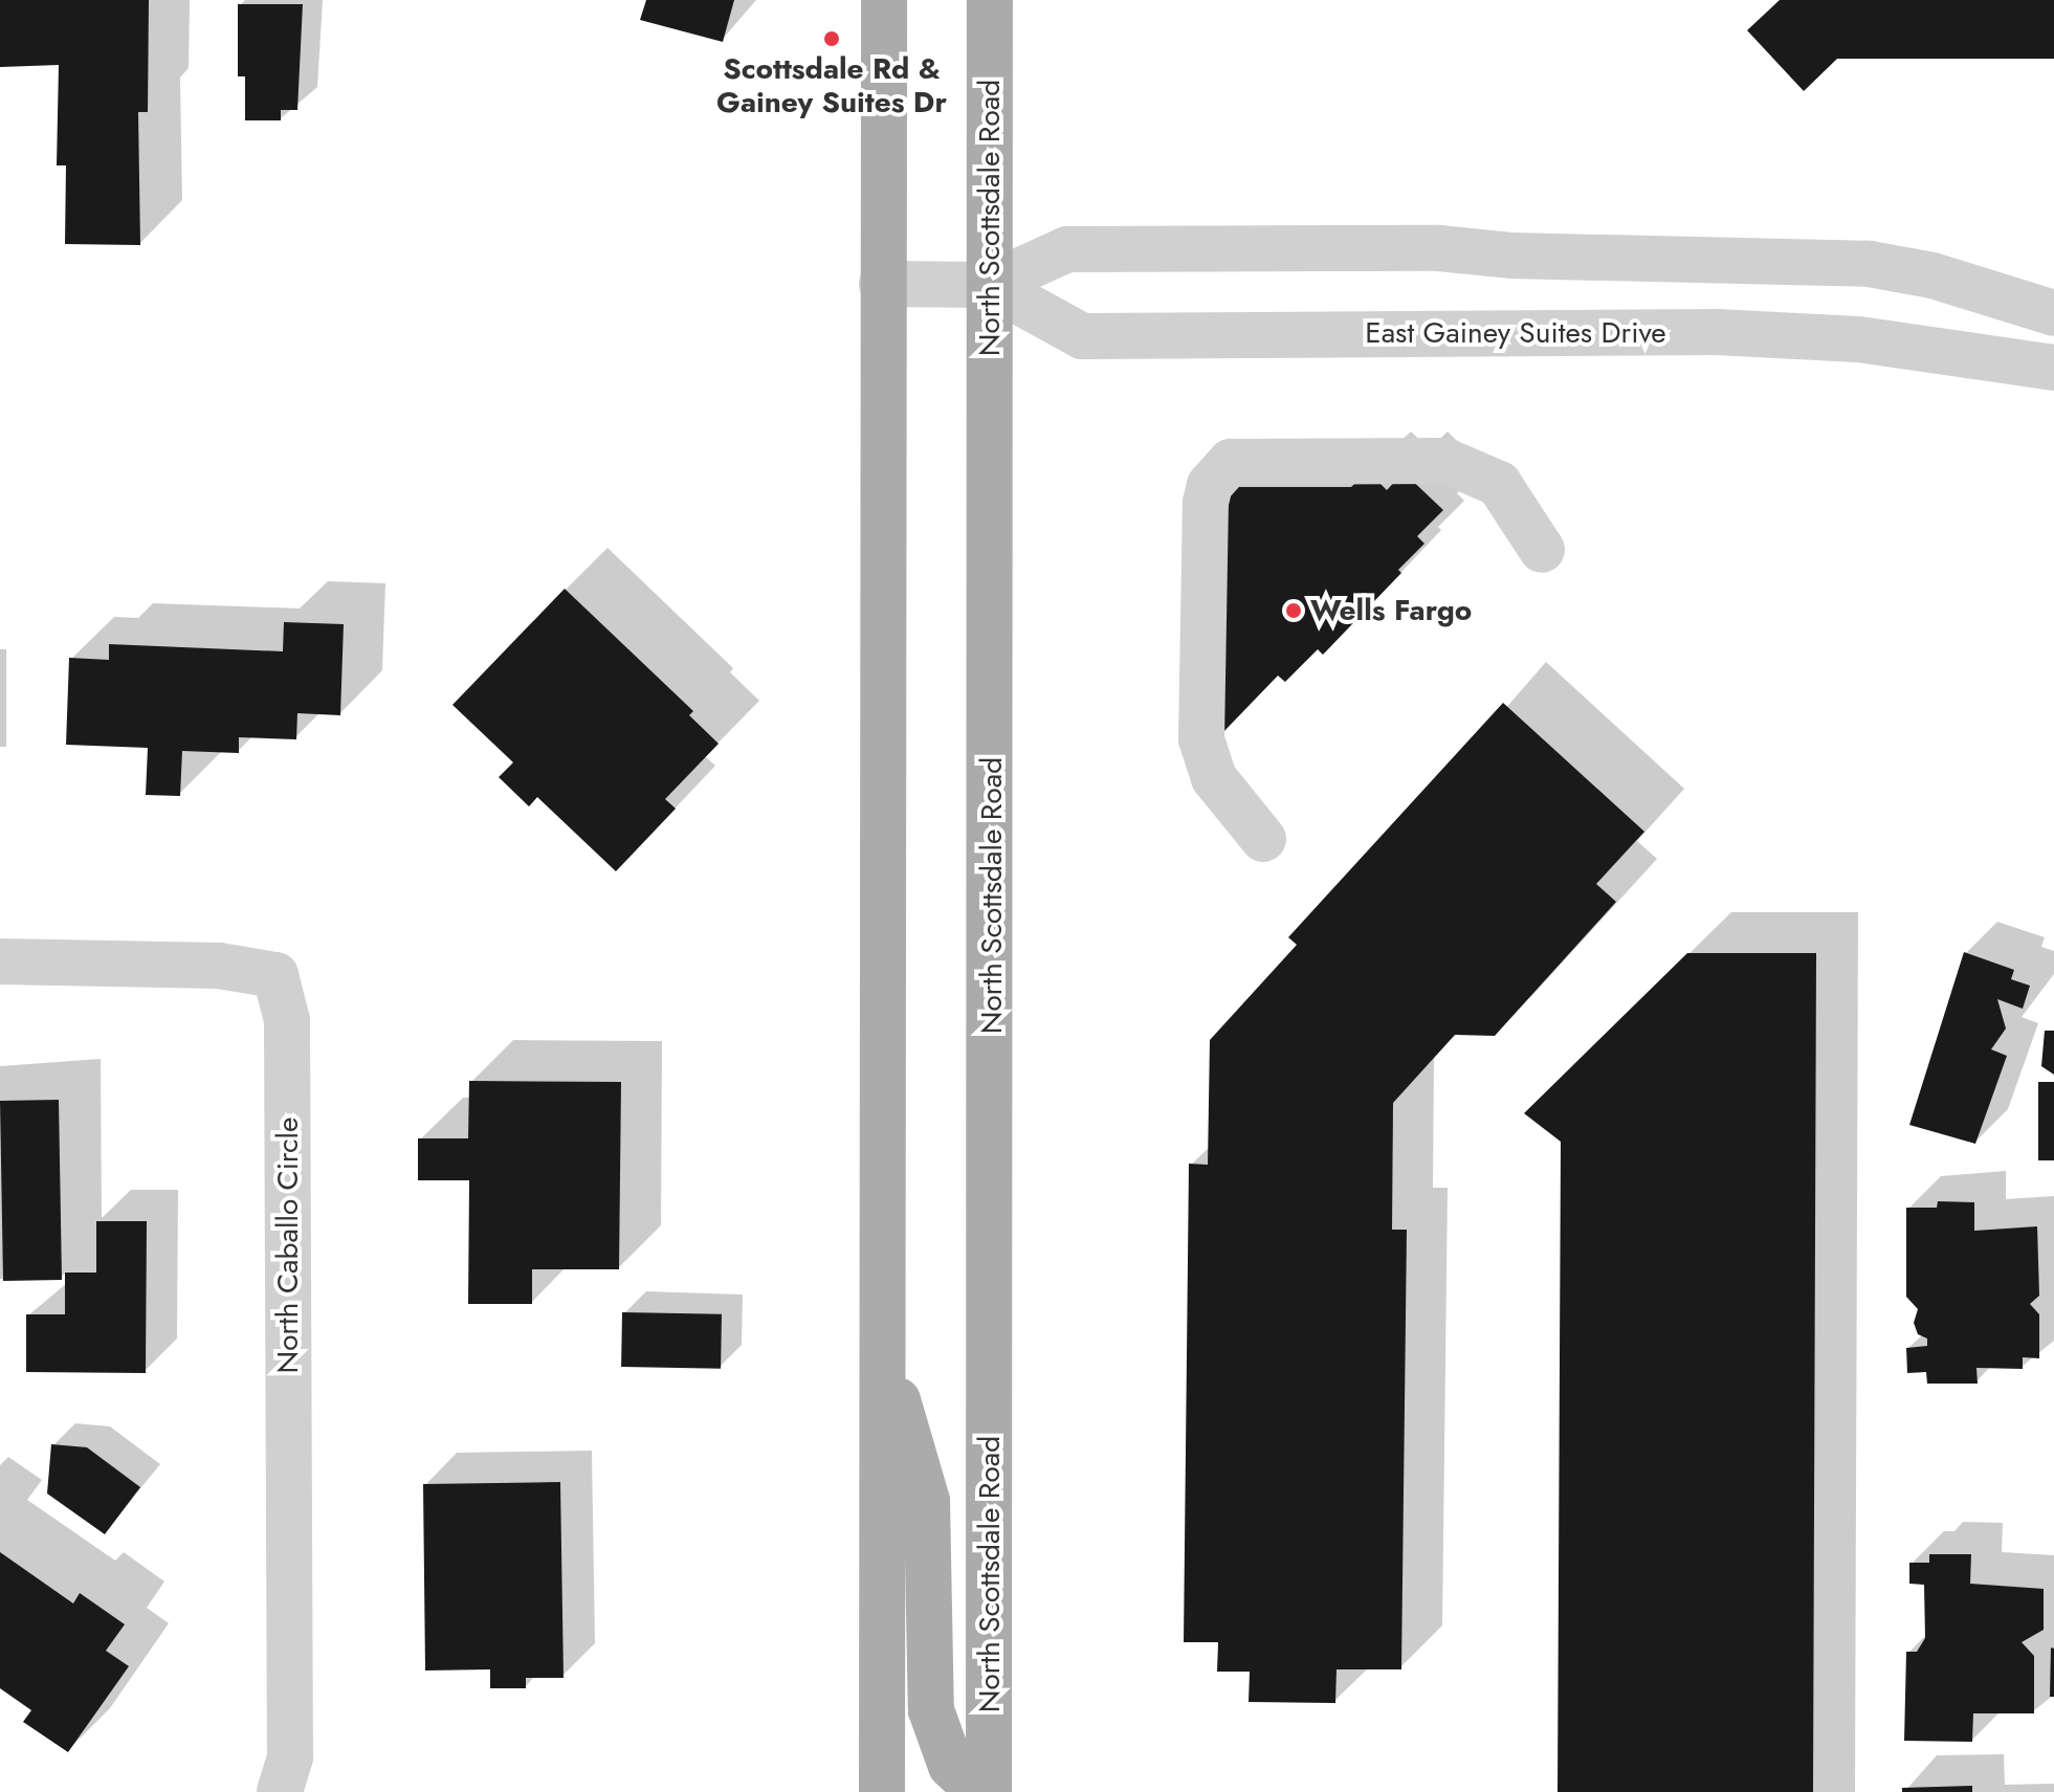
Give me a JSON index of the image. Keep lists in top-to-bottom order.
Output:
{
  "streets": {
    "main road": ["North Scottsdale Road"],
    "street": ["East Gainey Suites Drive", "North Caballo Circle"]
  },
  "crossings": [
    ["North Scottsdale Road", "East Gainey Suites Drive"]
  ],
  "places": ["Scottsdale Rd & Gainey Suites Dr", "Wells Fargo"]
}
